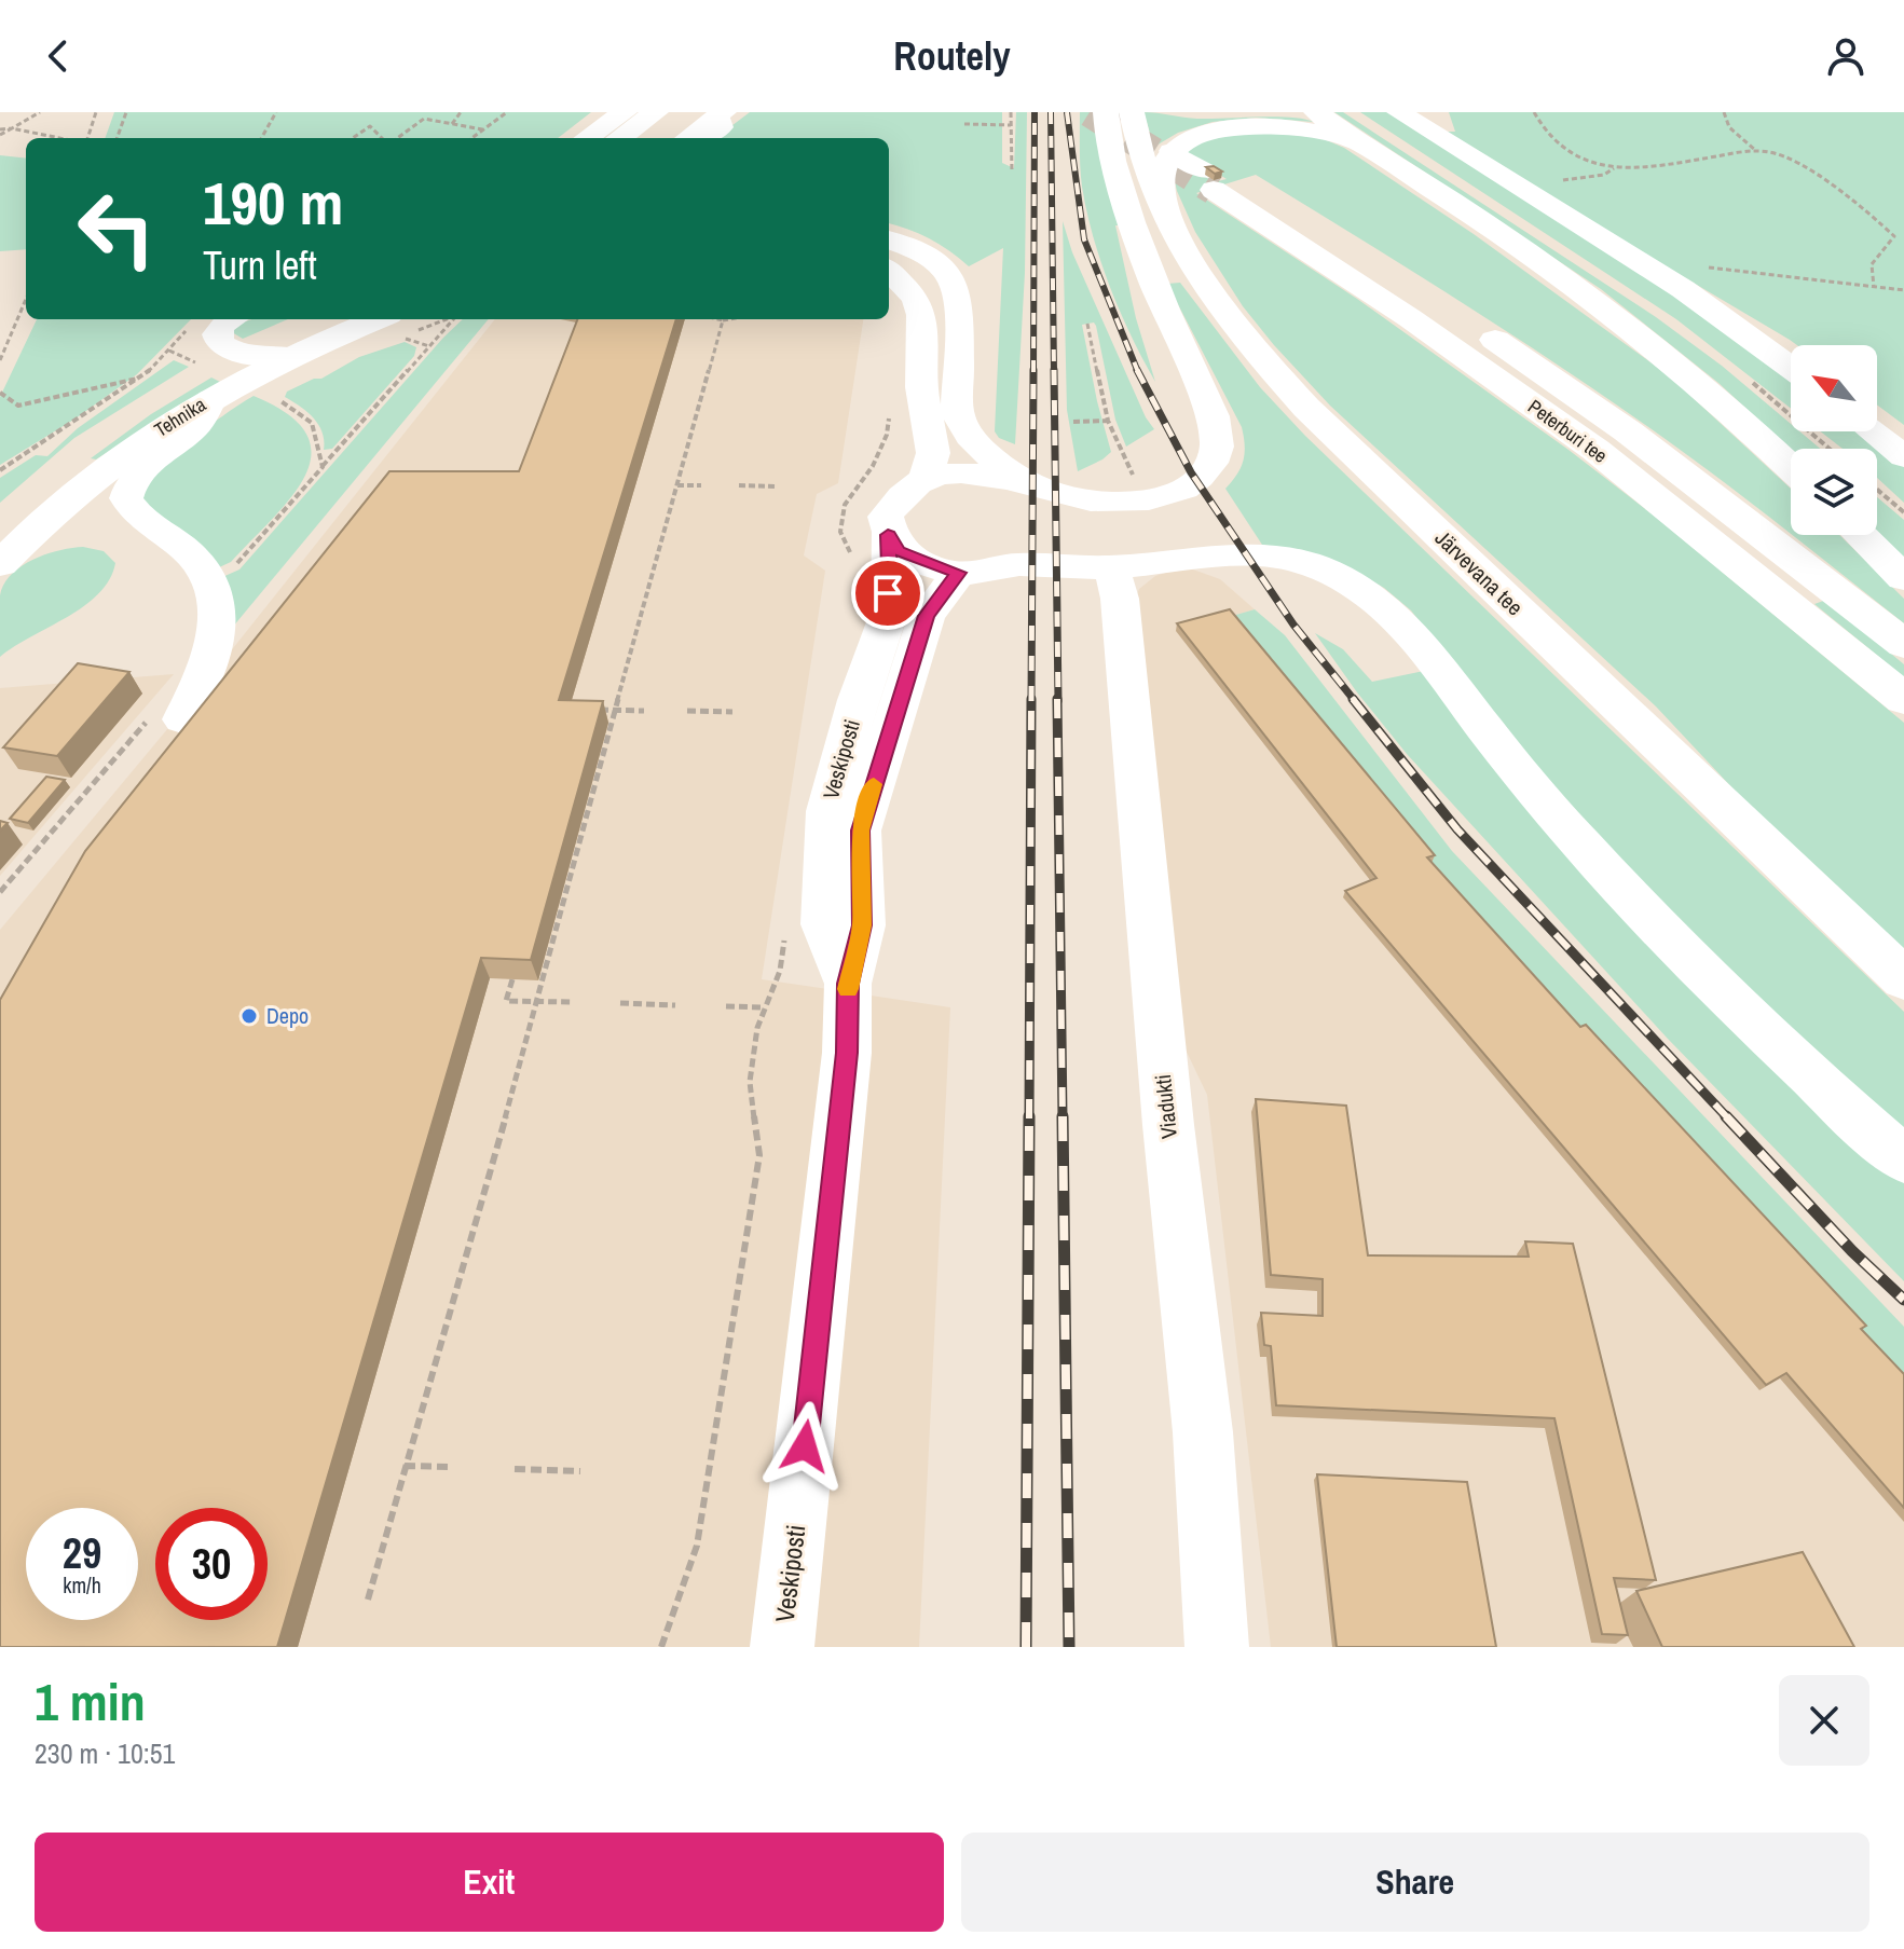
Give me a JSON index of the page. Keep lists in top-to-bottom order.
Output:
{
  "streets": {
    "main road": ["Tehnika", "Peterburi tee", "Järvevana tee"],
    "street": ["Veskiposti", "Viadukti"]
  },
  "places": ["Depo"],
  "north": "top left",
  "page": {
    "header": "Routely",
    "turn": ["190 m", "Turn left"],
    "speed": "29 km/h",
    "limit": "30",
    "heading": ["1 min", "230 m · 10:51"],
    "buttons": ["Exit", "Share"]
  }
}
